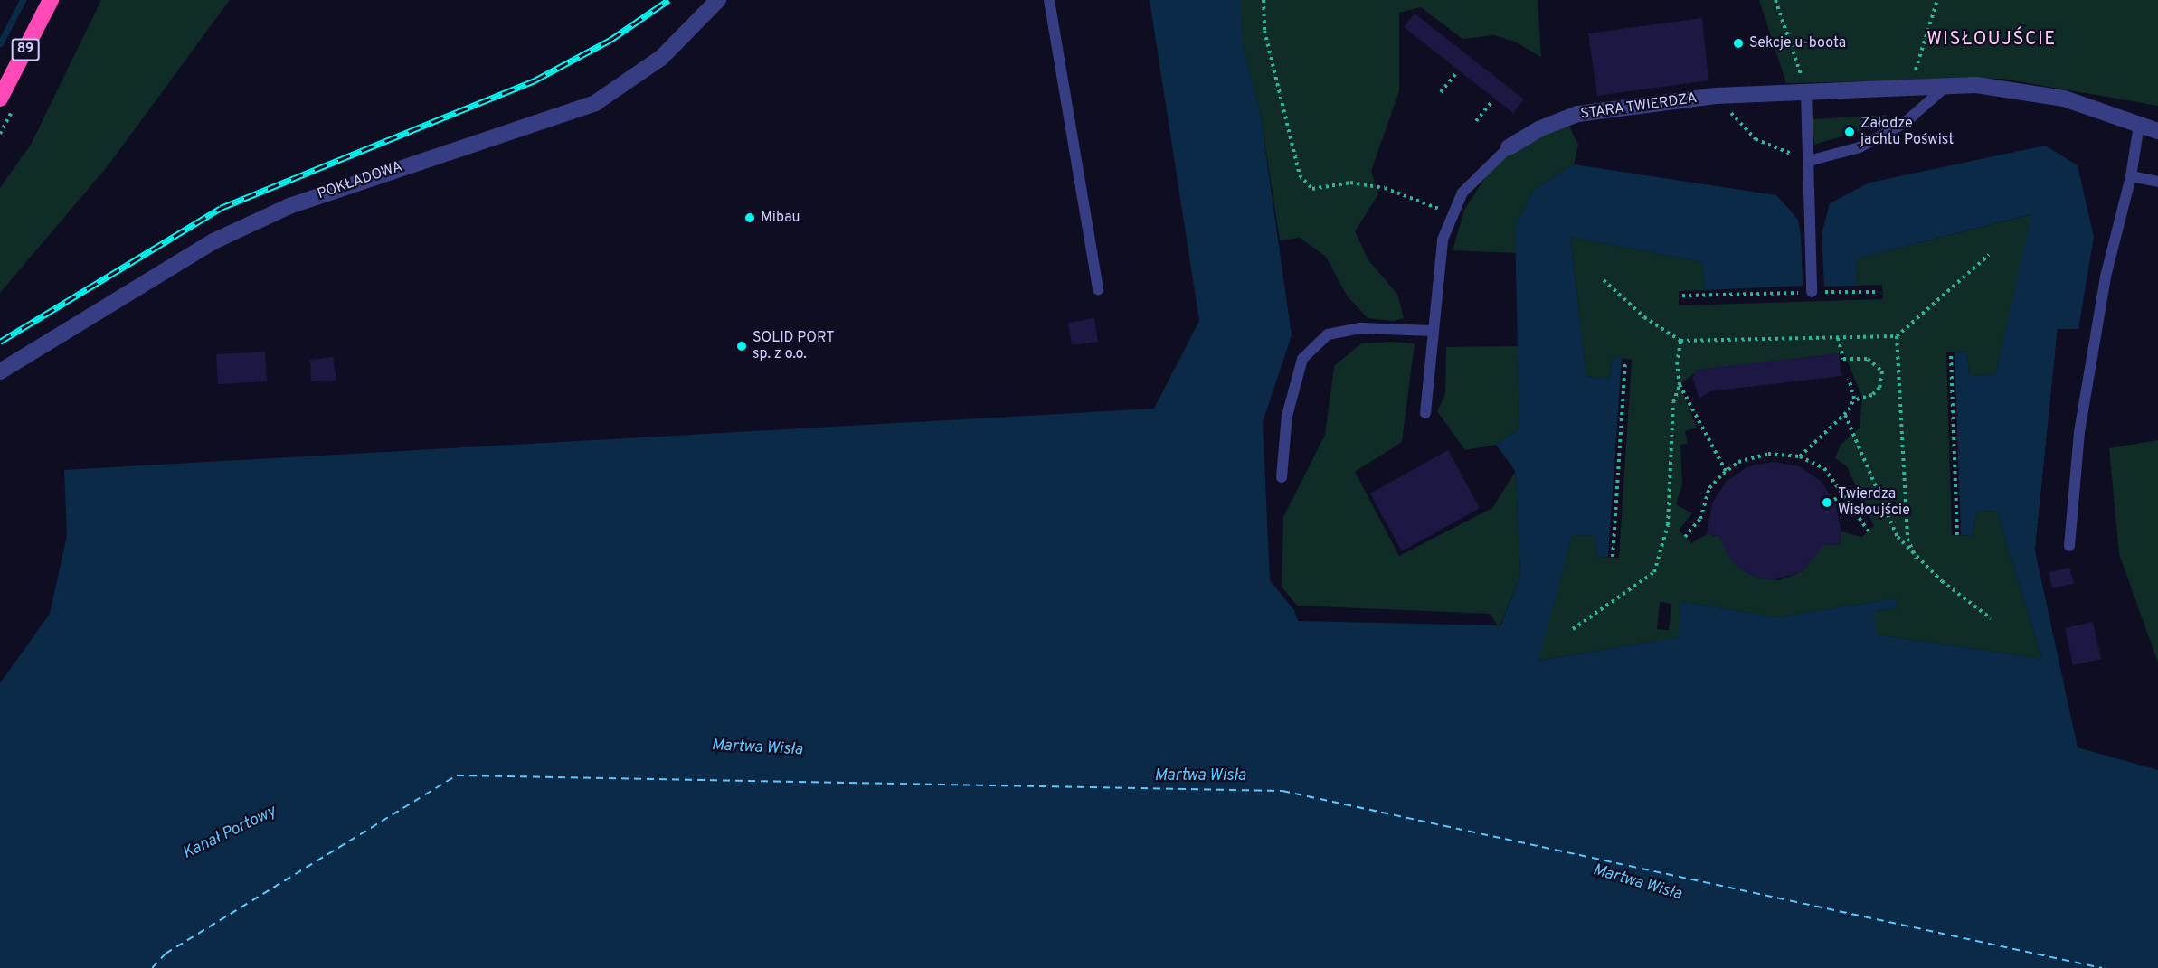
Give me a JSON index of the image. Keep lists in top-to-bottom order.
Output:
{
  "streets": {
    "highway": ["89"],
    "street": ["STARA TWIERDZA", "POKŁADOWA"]
  },
  "districts": ["WISŁOUJŚCIE"],
  "water": ["Martwa Wisła", "Kanał Portowy"],
  "places": [
    "Sekcje u-boota",
    "Załodze jachtu Poświst",
    "Mibau",
    "SOLID PORT sp. z o.o.",
    "Twierdza Wisłoujście"
  ]
}
